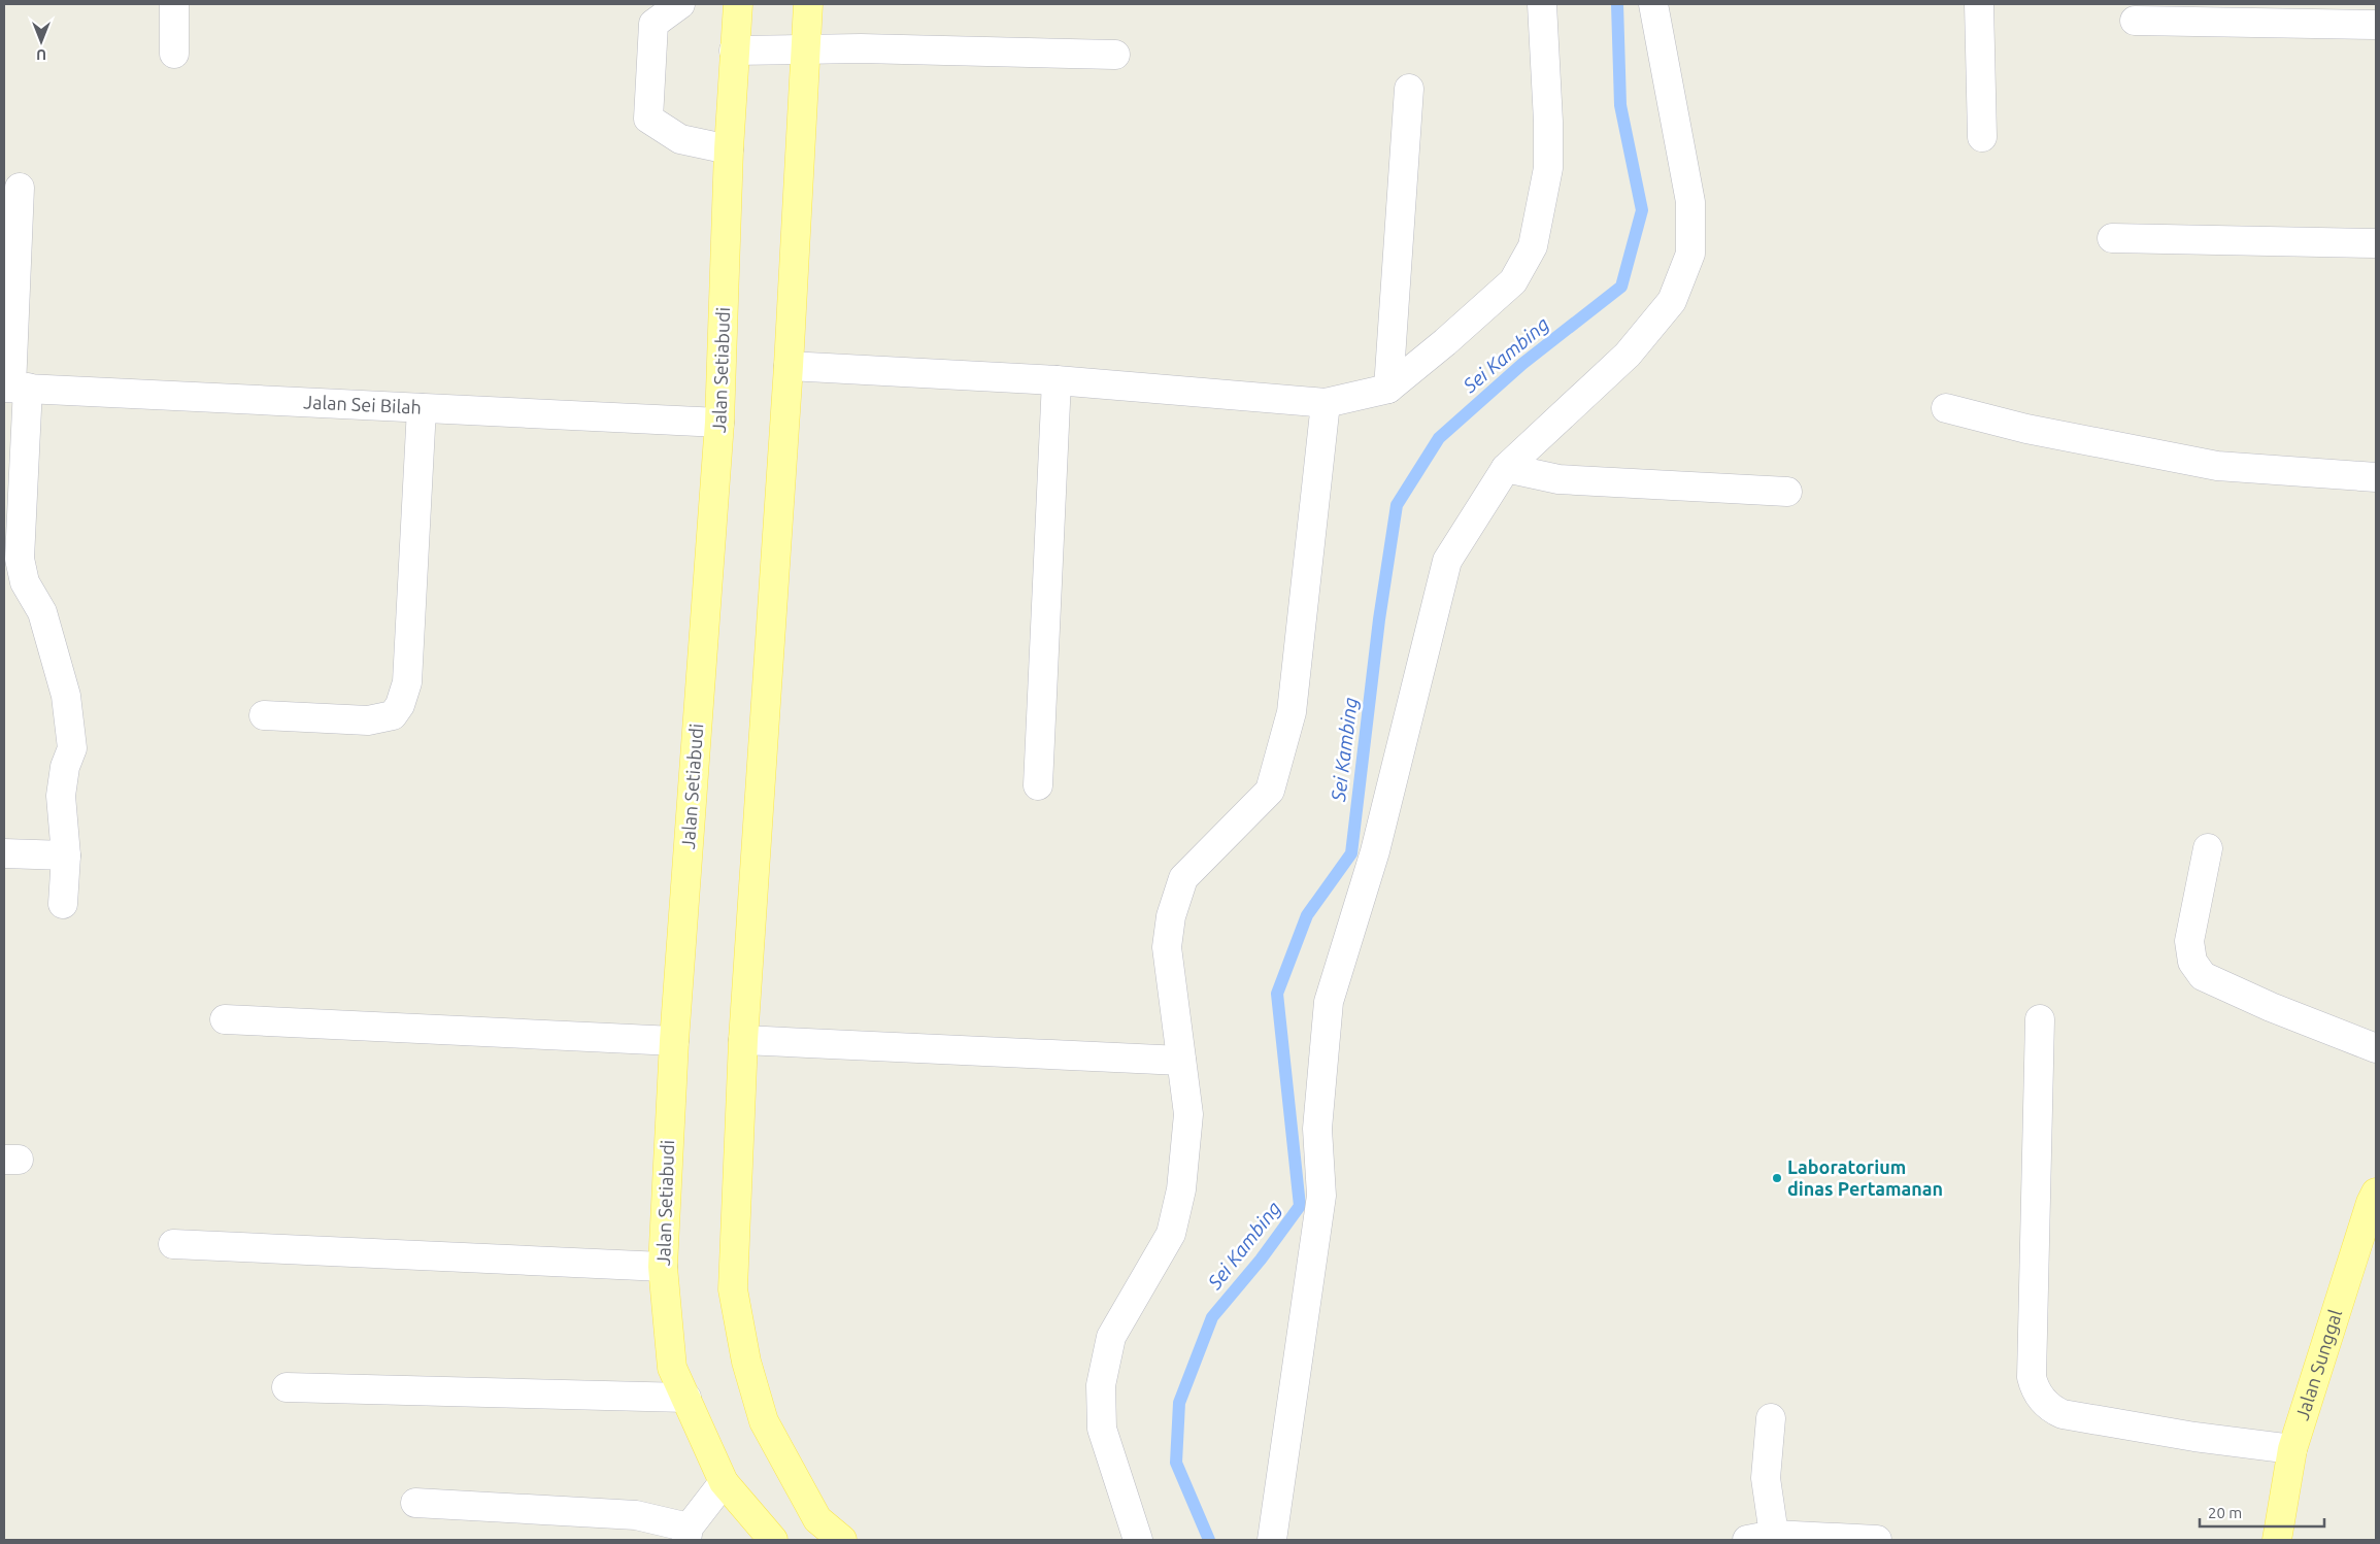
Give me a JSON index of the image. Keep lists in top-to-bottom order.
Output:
{
  "streets": {
    "main road": ["Jalan Setiabudi", "Jalan Sunggal"],
    "street": ["Jalan Sei Bilah"]
  },
  "crossings": [
    ["Jalan Setiabudi", "Jalan Sei Bilah"]
  ],
  "water": ["Sei Kambing"],
  "places": ["Laboratorium dinas Pertamanan"],
  "scale_bar": "20 m",
  "north": "bottom"
}
